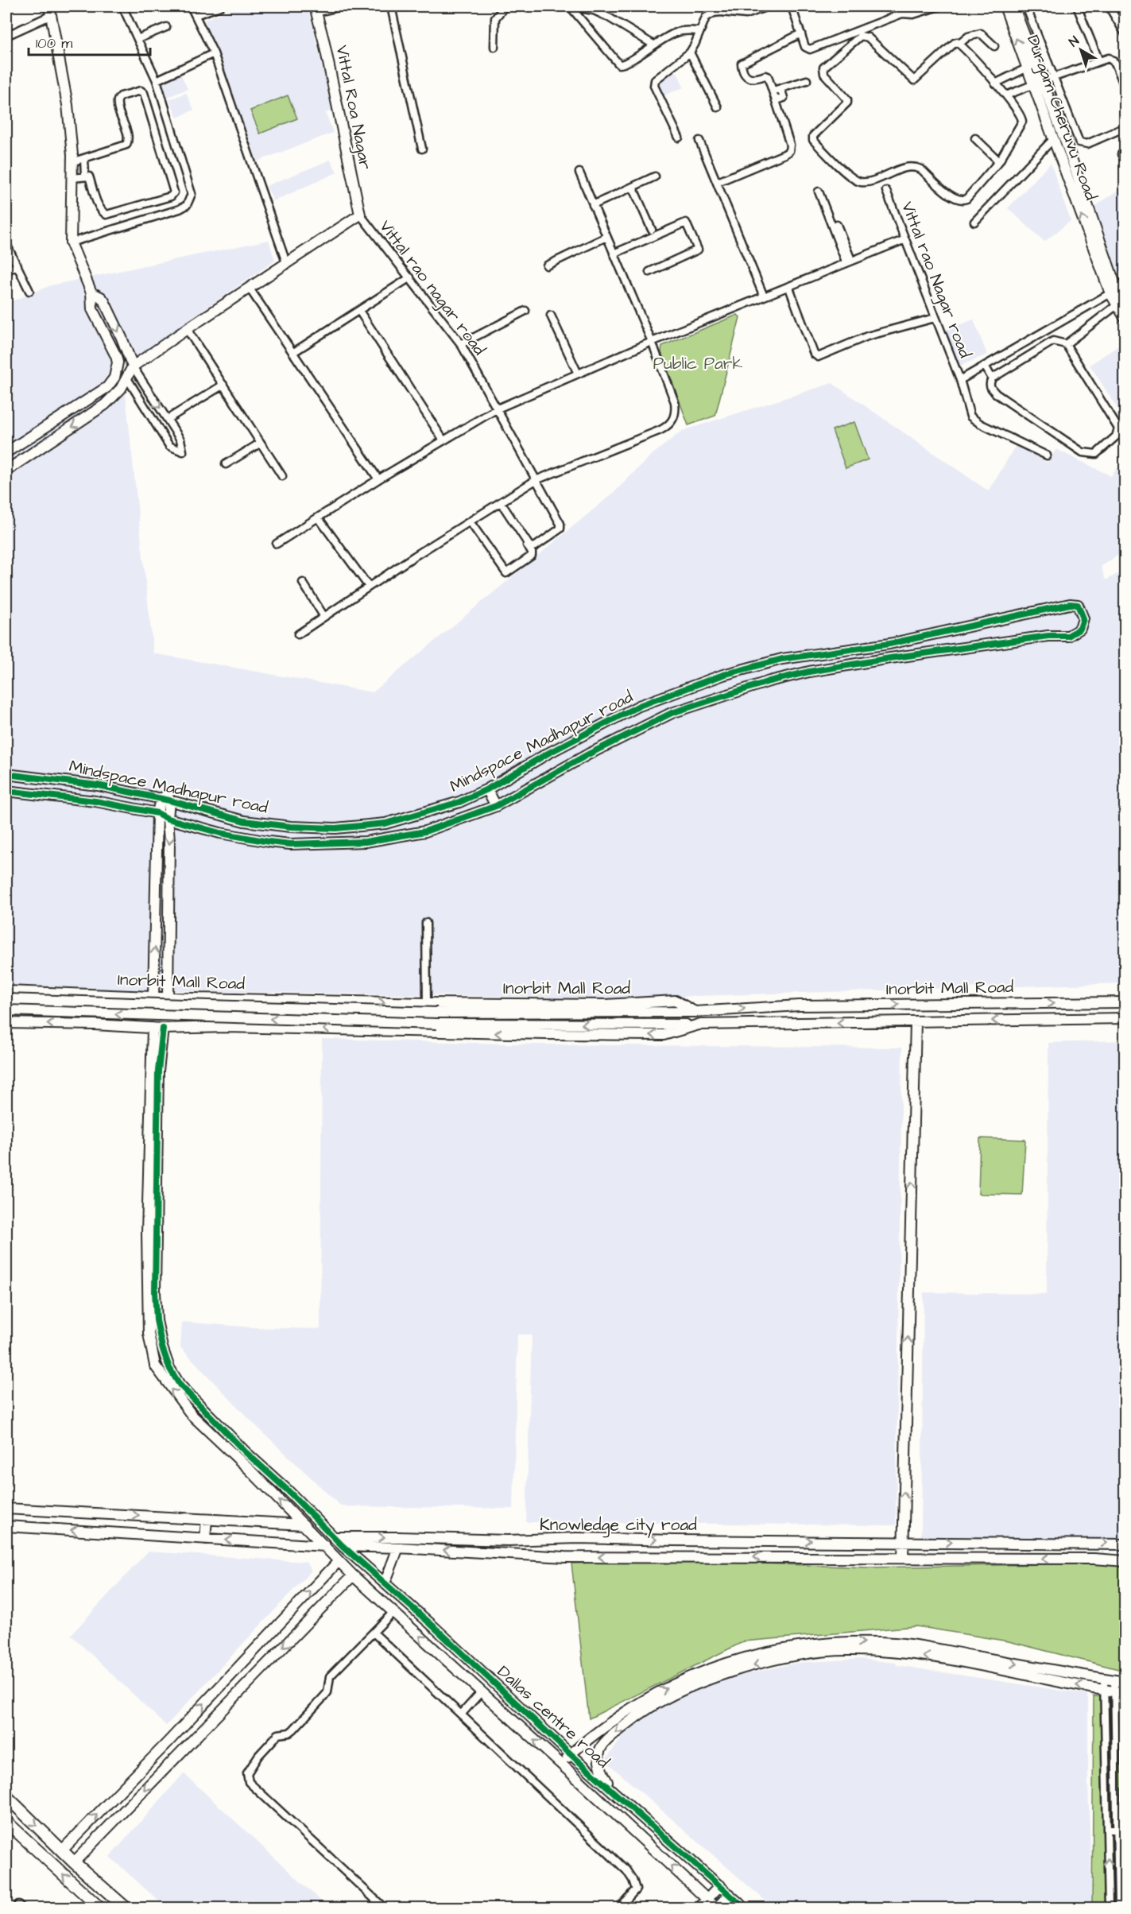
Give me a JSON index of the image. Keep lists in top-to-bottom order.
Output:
{
  "streets": {
    "street": [
      "Vittal Roa Nagar",
      "Durgam Cheruvu Road",
      "Vittal rao Nagar road",
      "Vittal rao nagar road",
      "Mindspace Madhapur road",
      "Inorbit Mall Road",
      "Knowledge city road",
      "Dallas centre road"
    ]
  },
  "crossings": [
    ["Vittal Roa Nagar", "Vittal rao nagar road"],
    ["Knowledge city road", "Dallas centre road"]
  ],
  "parks": ["Public Park"],
  "scale_bar": "100 m",
  "north": "top left"
}
